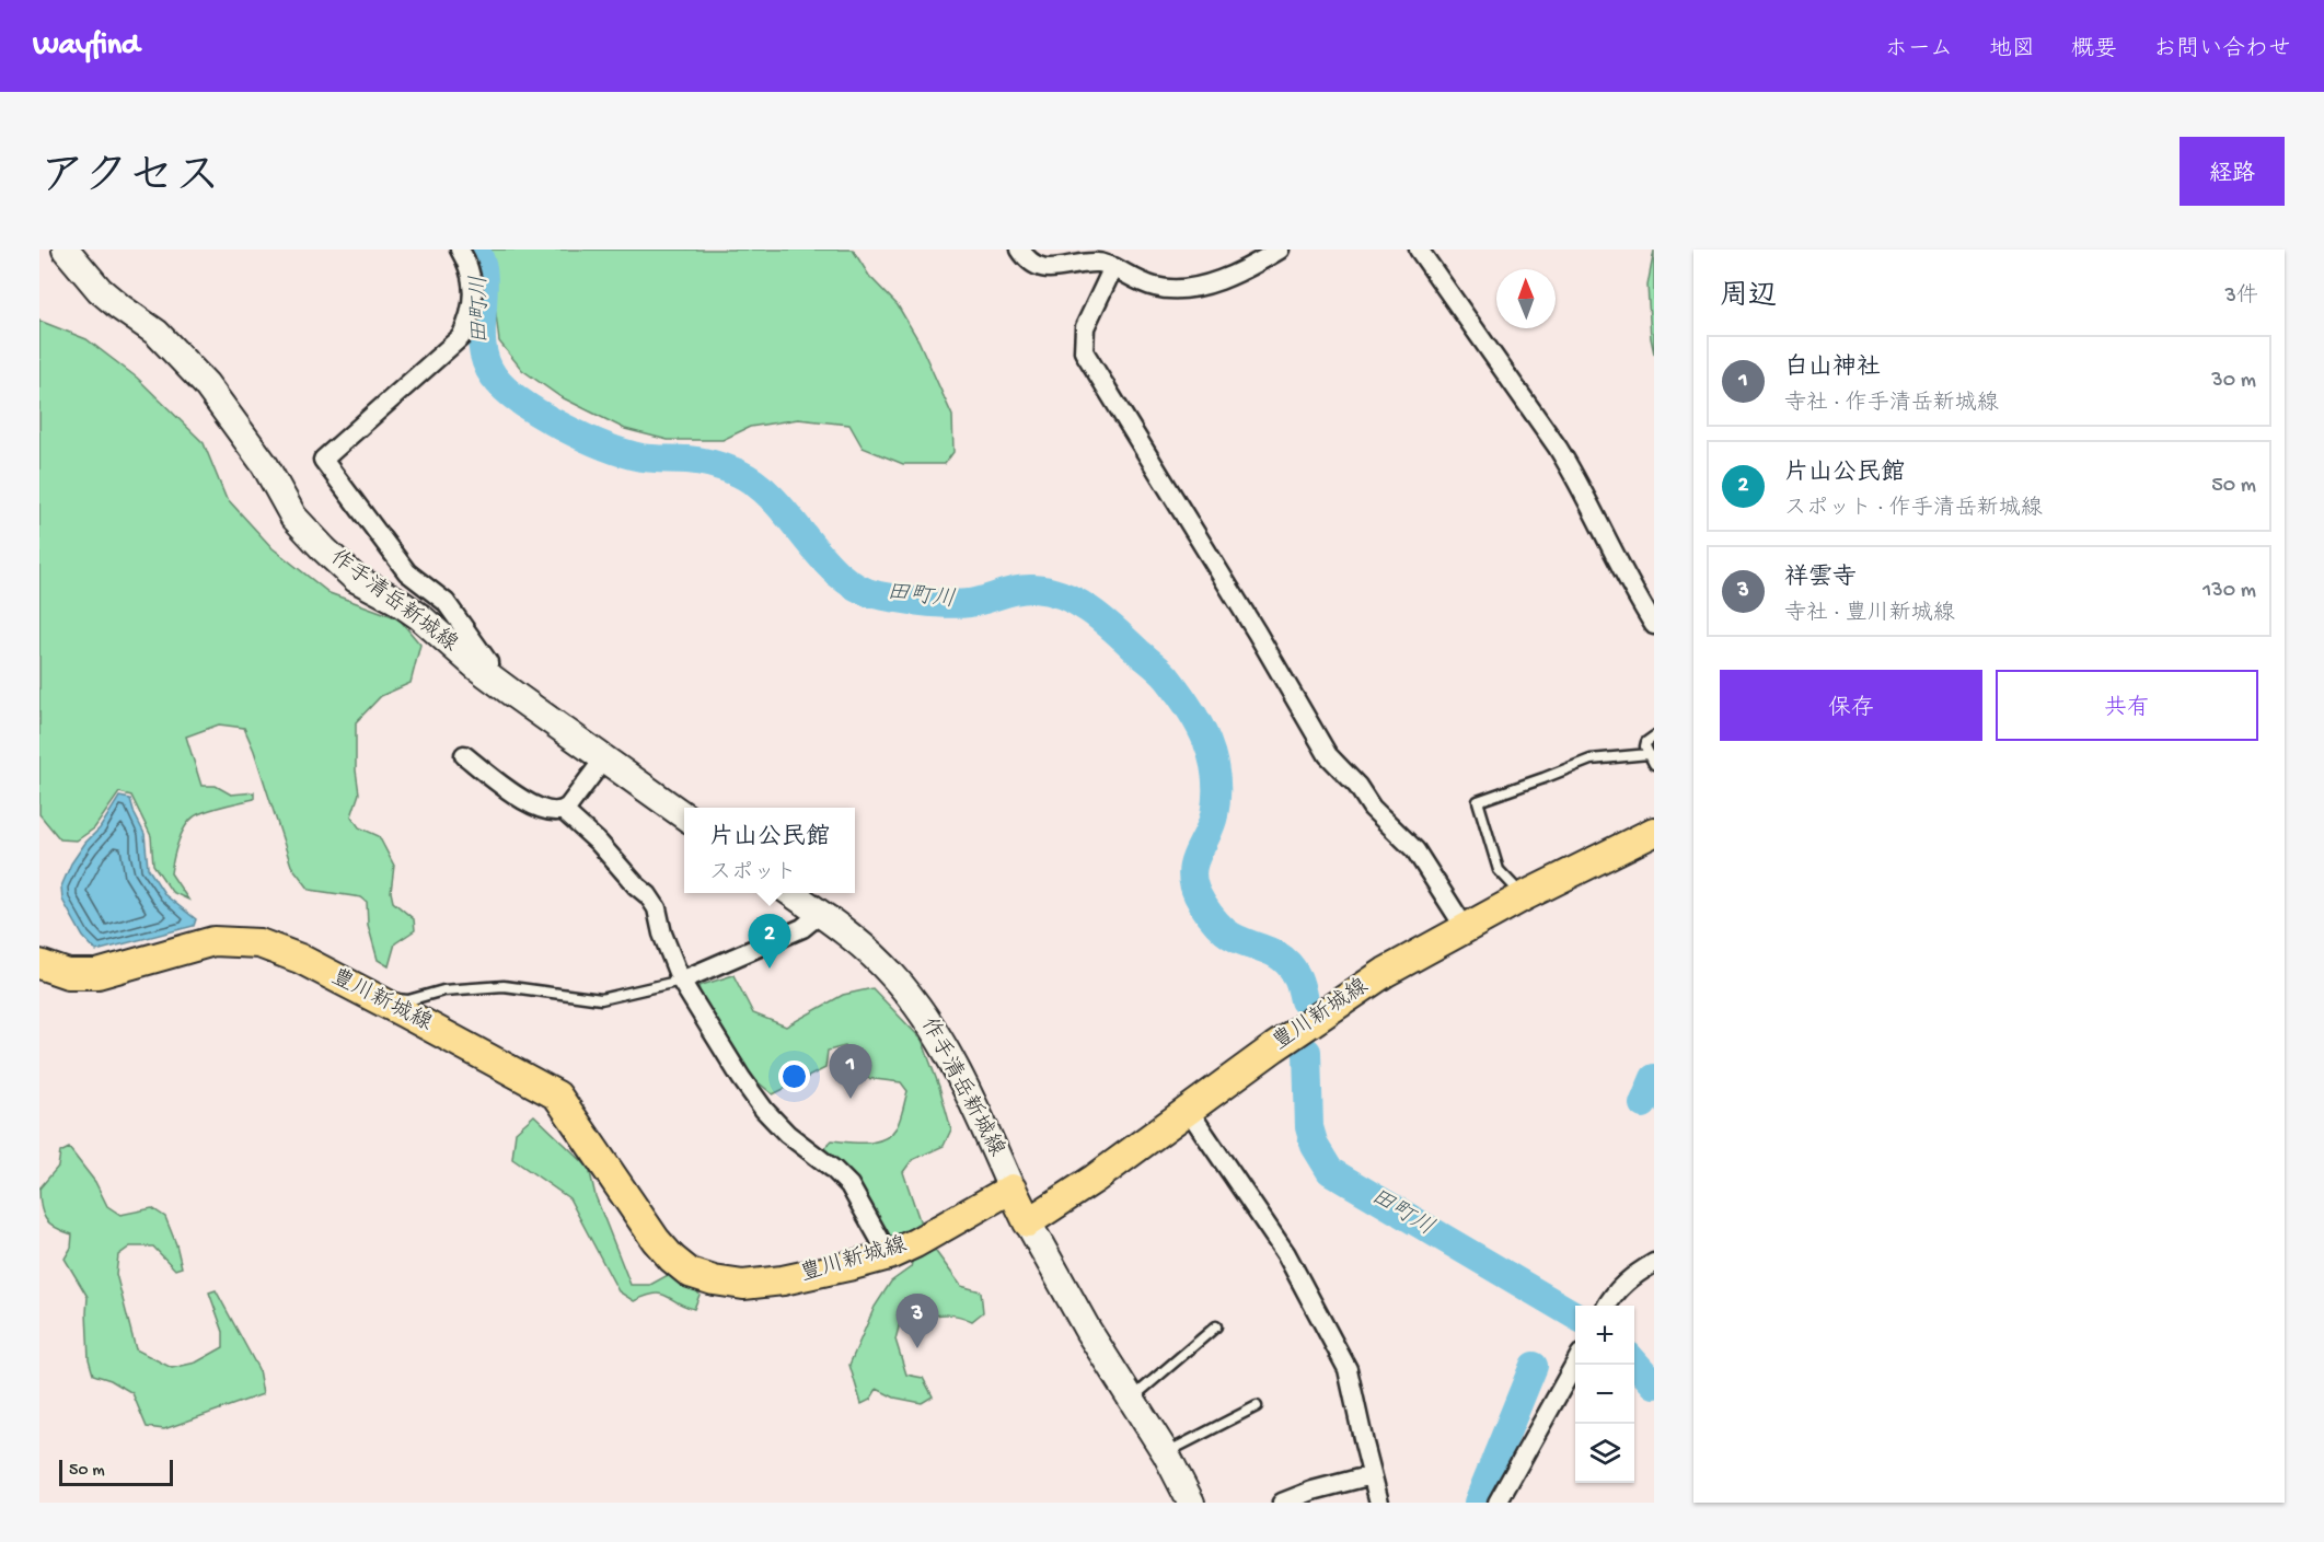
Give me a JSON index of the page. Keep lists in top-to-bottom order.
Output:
{
  "streets": {
    "main road": ["作手清岳新城線", "豊川新城線"]
  },
  "crossings": [
    ["作手清岳新城線", "豊川新城線"]
  ],
  "water": ["田町川"],
  "scale_bar": "50 m",
  "north": "top",
  "page": {
    "header": "Wayfind",
    "nav": [
      "ホーム",
      "地図",
      "概要",
      "お問い合わせ"
    ],
    "title": "アクセス",
    "buttons": [
      "経路",
      ["保存", "共有"]
    ],
    "heading": ["周辺", "3件"],
    "list": [
      {
        "mark": "1",
        "name": "白山神社",
        "note": "寺社 · 作手清岳新城線",
        "value": "30 m"
      },
      {
        "mark": "2",
        "name": "片山公民館",
        "note": "スポット · 作手清岳新城線",
        "value": "50 m"
      },
      {
        "mark": "3",
        "name": "祥雲寺",
        "note": "寺社 · 豊川新城線",
        "value": "130 m"
      }
    ],
    "popup": ["片山公民館", "スポット"],
    "pins": ["2", "1", "3"],
    "map_buttons": ["+", "−"],
    "scale": "50 m"
  }
}
